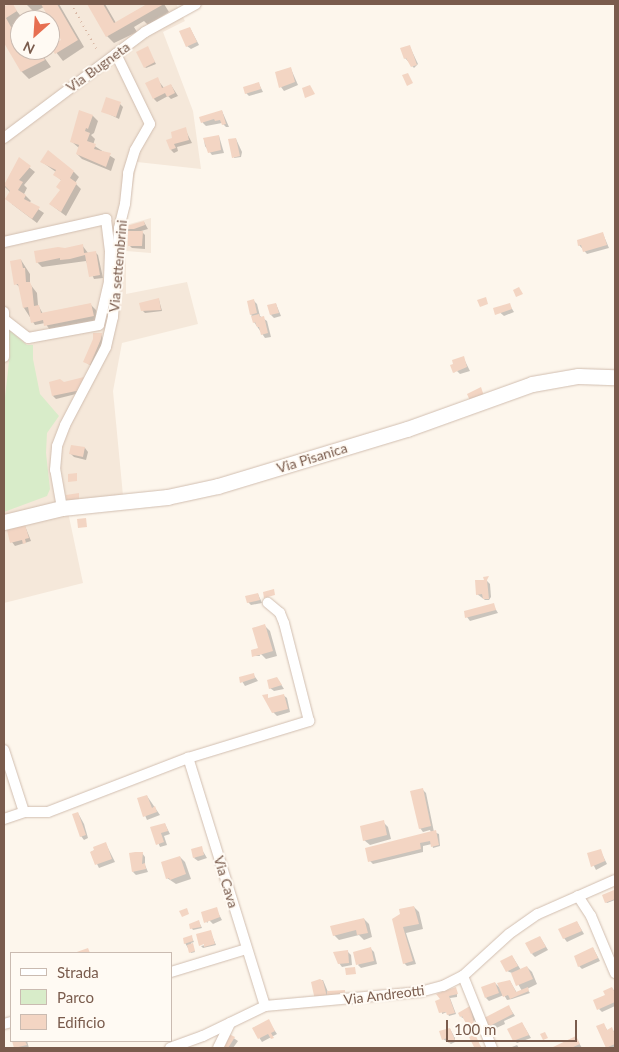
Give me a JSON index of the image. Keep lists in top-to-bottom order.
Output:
{
  "streets": {
    "street": [
      "Via Bugneta",
      "Via settembrini",
      "Via Pisanica",
      "Via Cava",
      "Via Andreotti"
    ]
  },
  "crossings": [
    ["Via Bugneta", "Via settembrini"],
    ["Via settembrini", "Via Pisanica"],
    ["Via Cava", "Via Andreotti"]
  ],
  "legend": ["Strada", "Parco", "Edificio"],
  "scale_bar": "100 m",
  "north": "bottom left"
}
